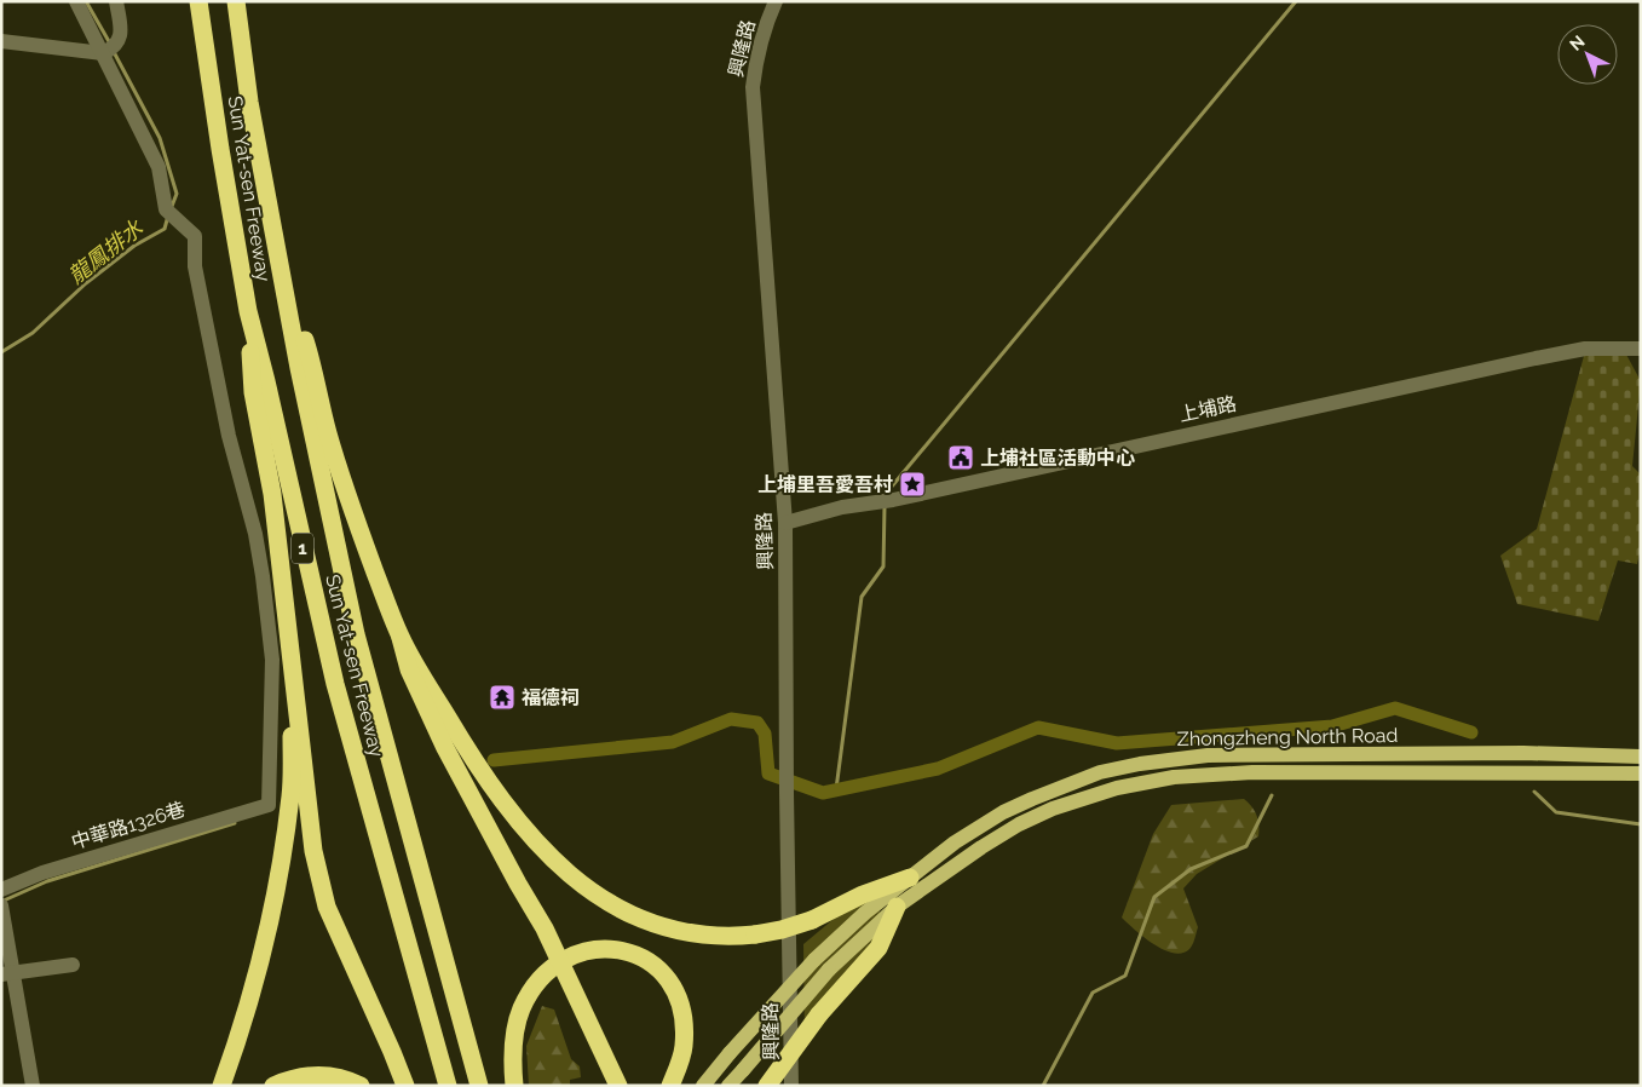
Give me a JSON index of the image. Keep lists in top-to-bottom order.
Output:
{
  "streets": {
    "highway": ["Sun Yat-sen Freeway", "1"],
    "main road": ["Zhongzheng North Road"],
    "street": ["興隆路", "上埔路", "中華路1326巷"]
  },
  "crossings": [
    ["興隆路", "上埔路"]
  ],
  "water": ["龍鳳排水"],
  "places": {
    "public building": ["上埔社區活動中心"],
    "place": ["上埔里吾愛吾村"],
    "temple": ["福德祠"]
  },
  "north": "top left"
}
